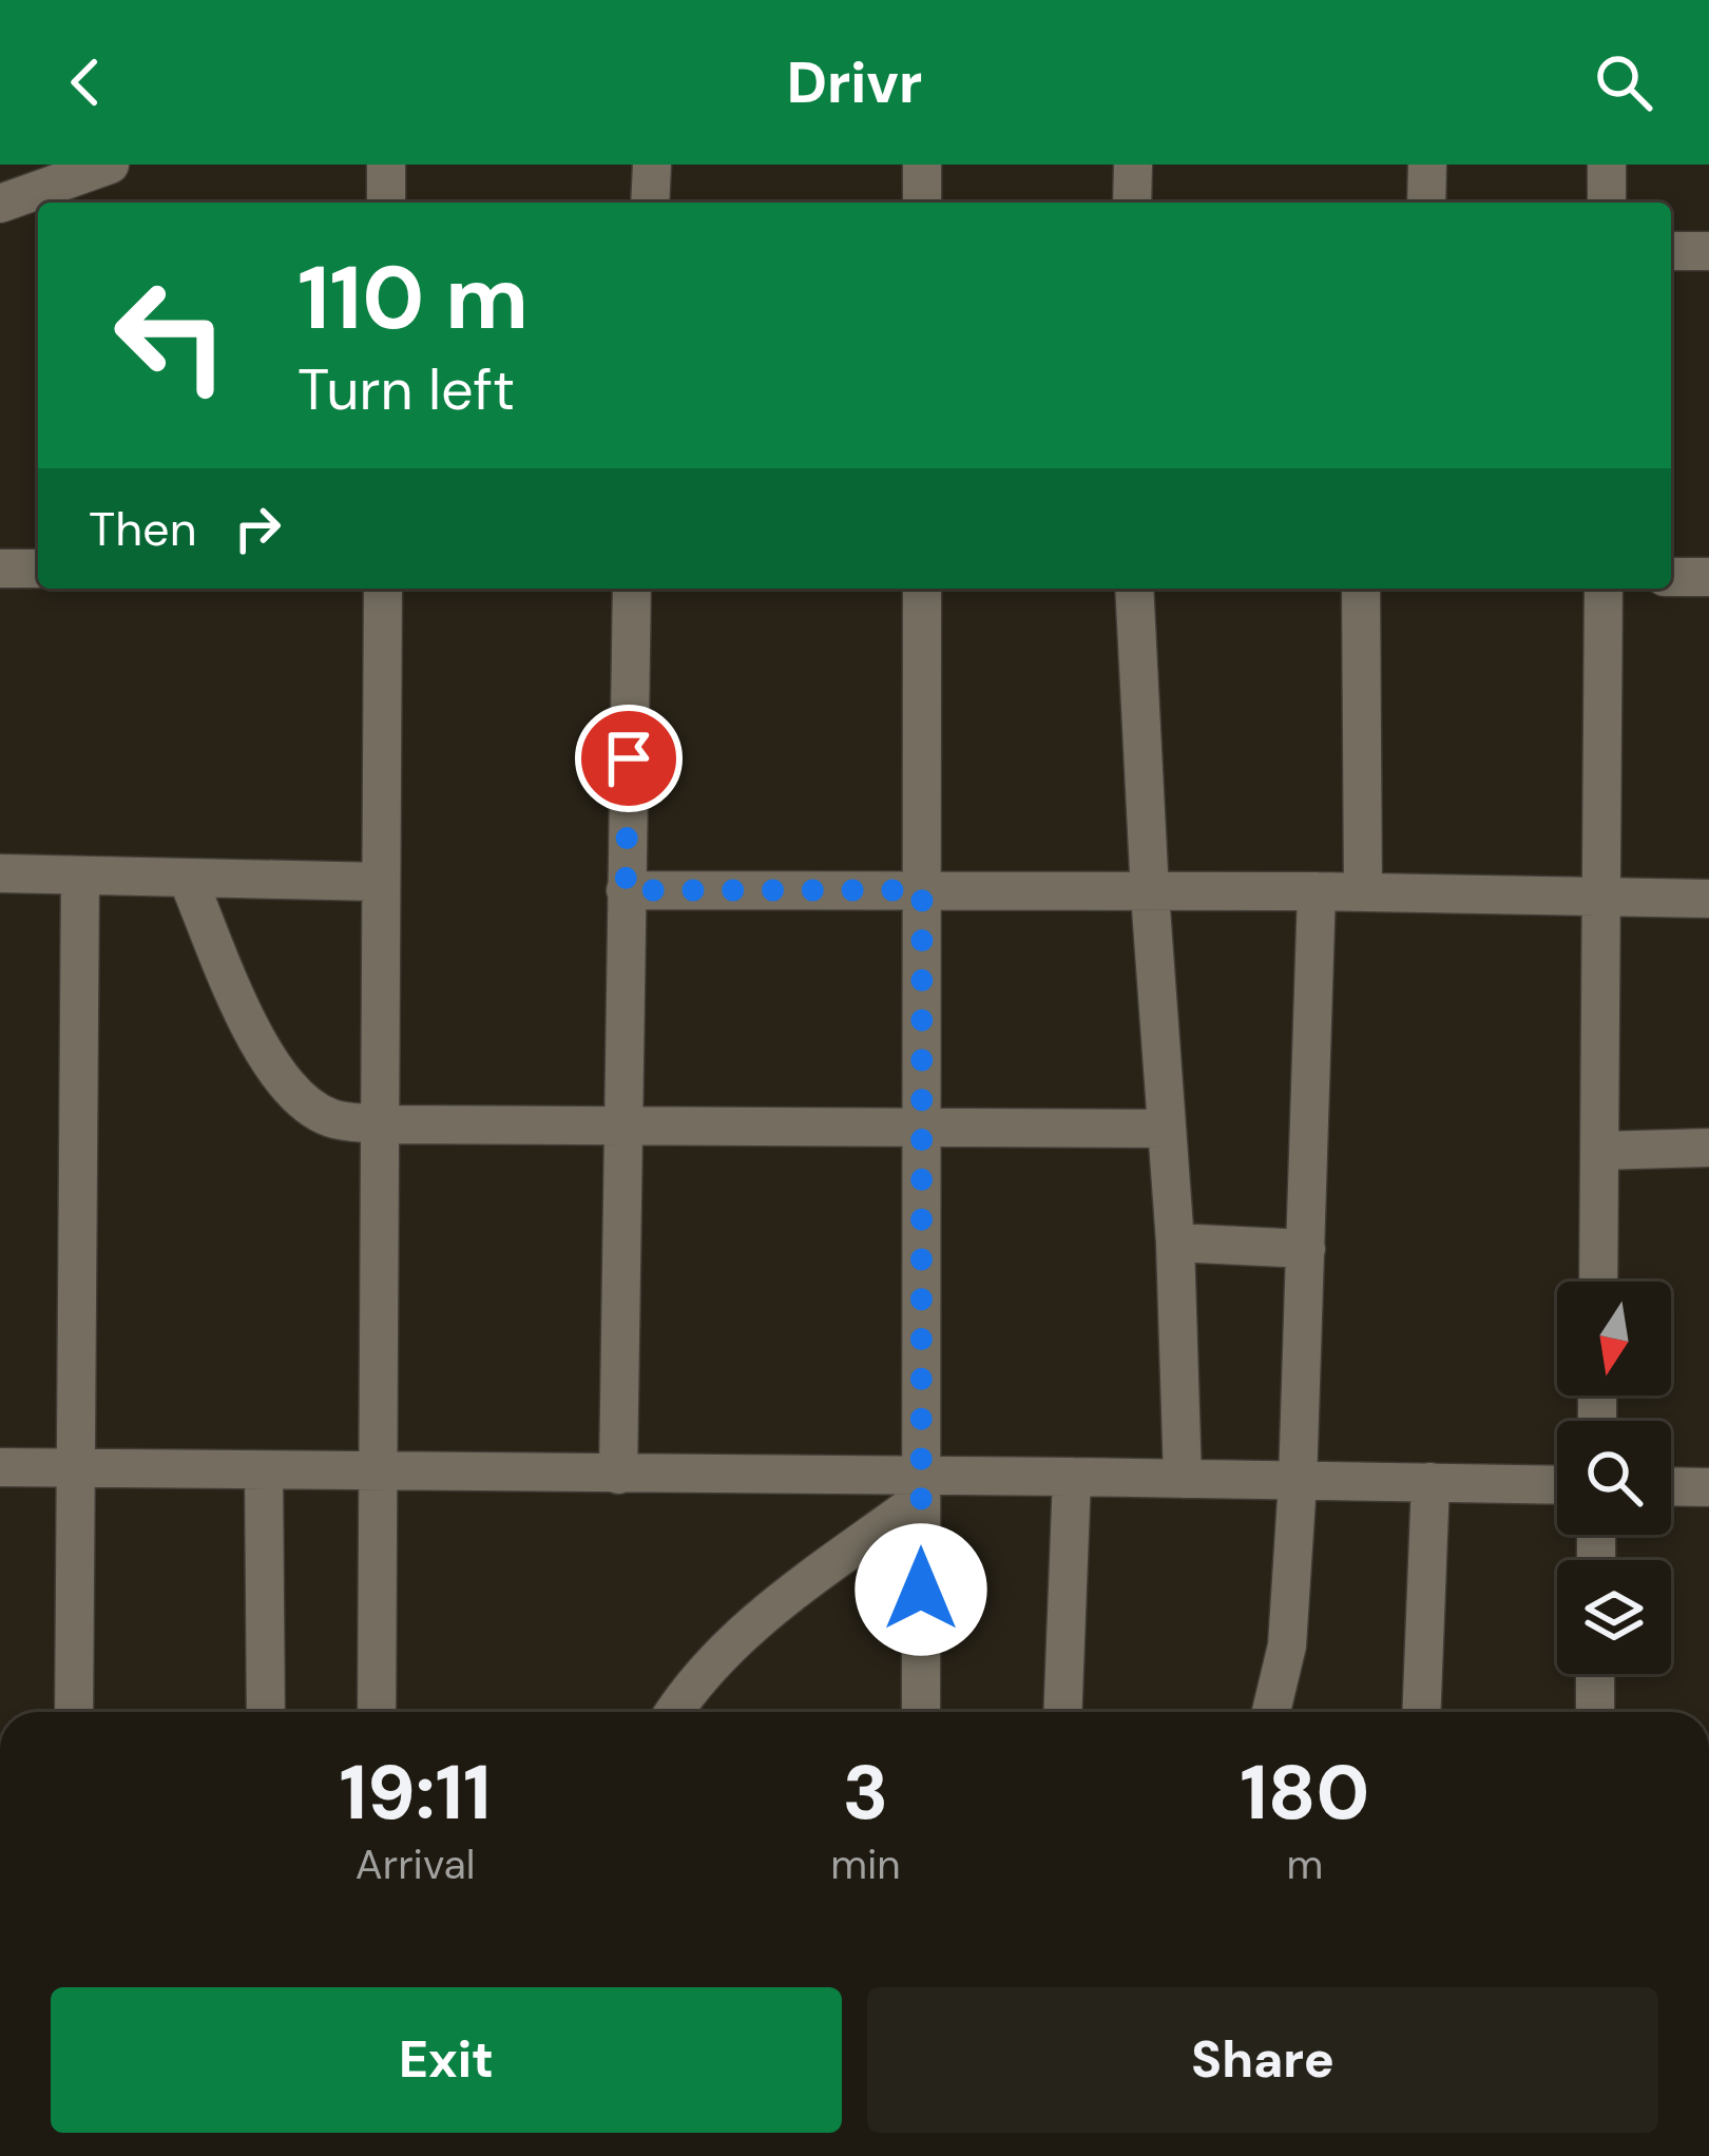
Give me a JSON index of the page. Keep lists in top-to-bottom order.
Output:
{
  "north": "bottom",
  "page": {
    "header": "Drivr",
    "turn": ["110 m", "Turn left"],
    "then": "Then",
    "eta": [
      "19:11",
      "Arrival",
      "3",
      "min",
      "180",
      "m"
    ],
    "buttons": ["Exit", "Share"]
  }
}
